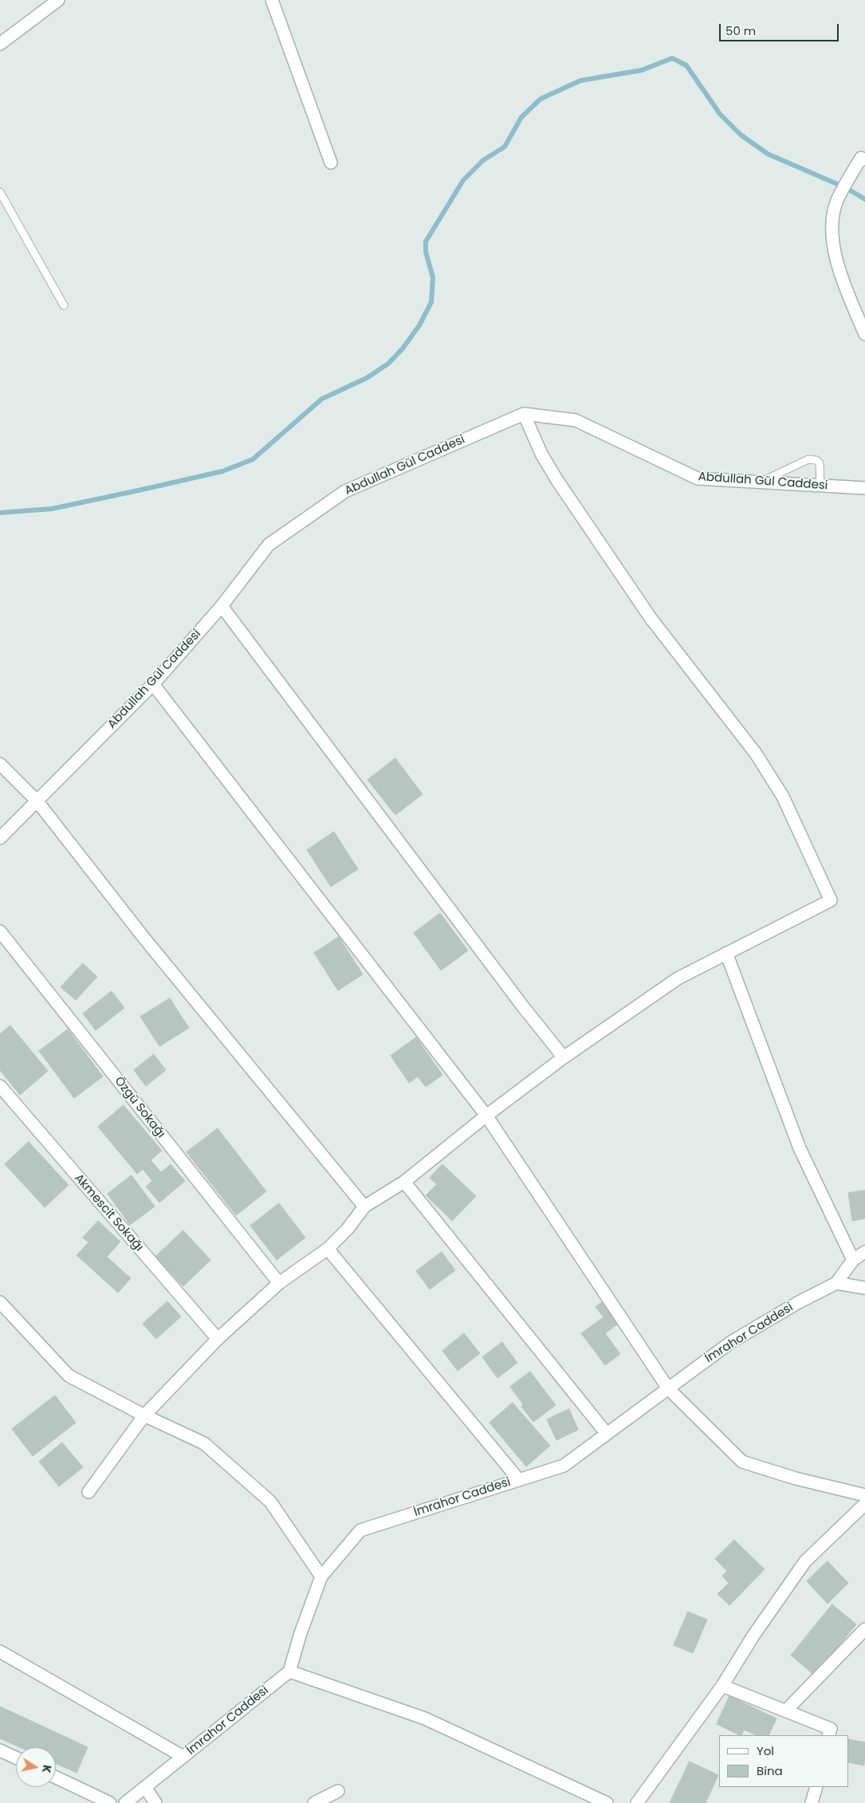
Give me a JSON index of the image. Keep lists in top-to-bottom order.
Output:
{
  "streets": {
    "street": [
      "Abdullah Gül Caddesi",
      "Özgü Sokağı",
      "Akmescit Sokağı",
      "İmrahor Caddesi"
    ]
  },
  "legend": ["Yol", "Bina"],
  "scale_bar": "50 m",
  "north": "right"
}
